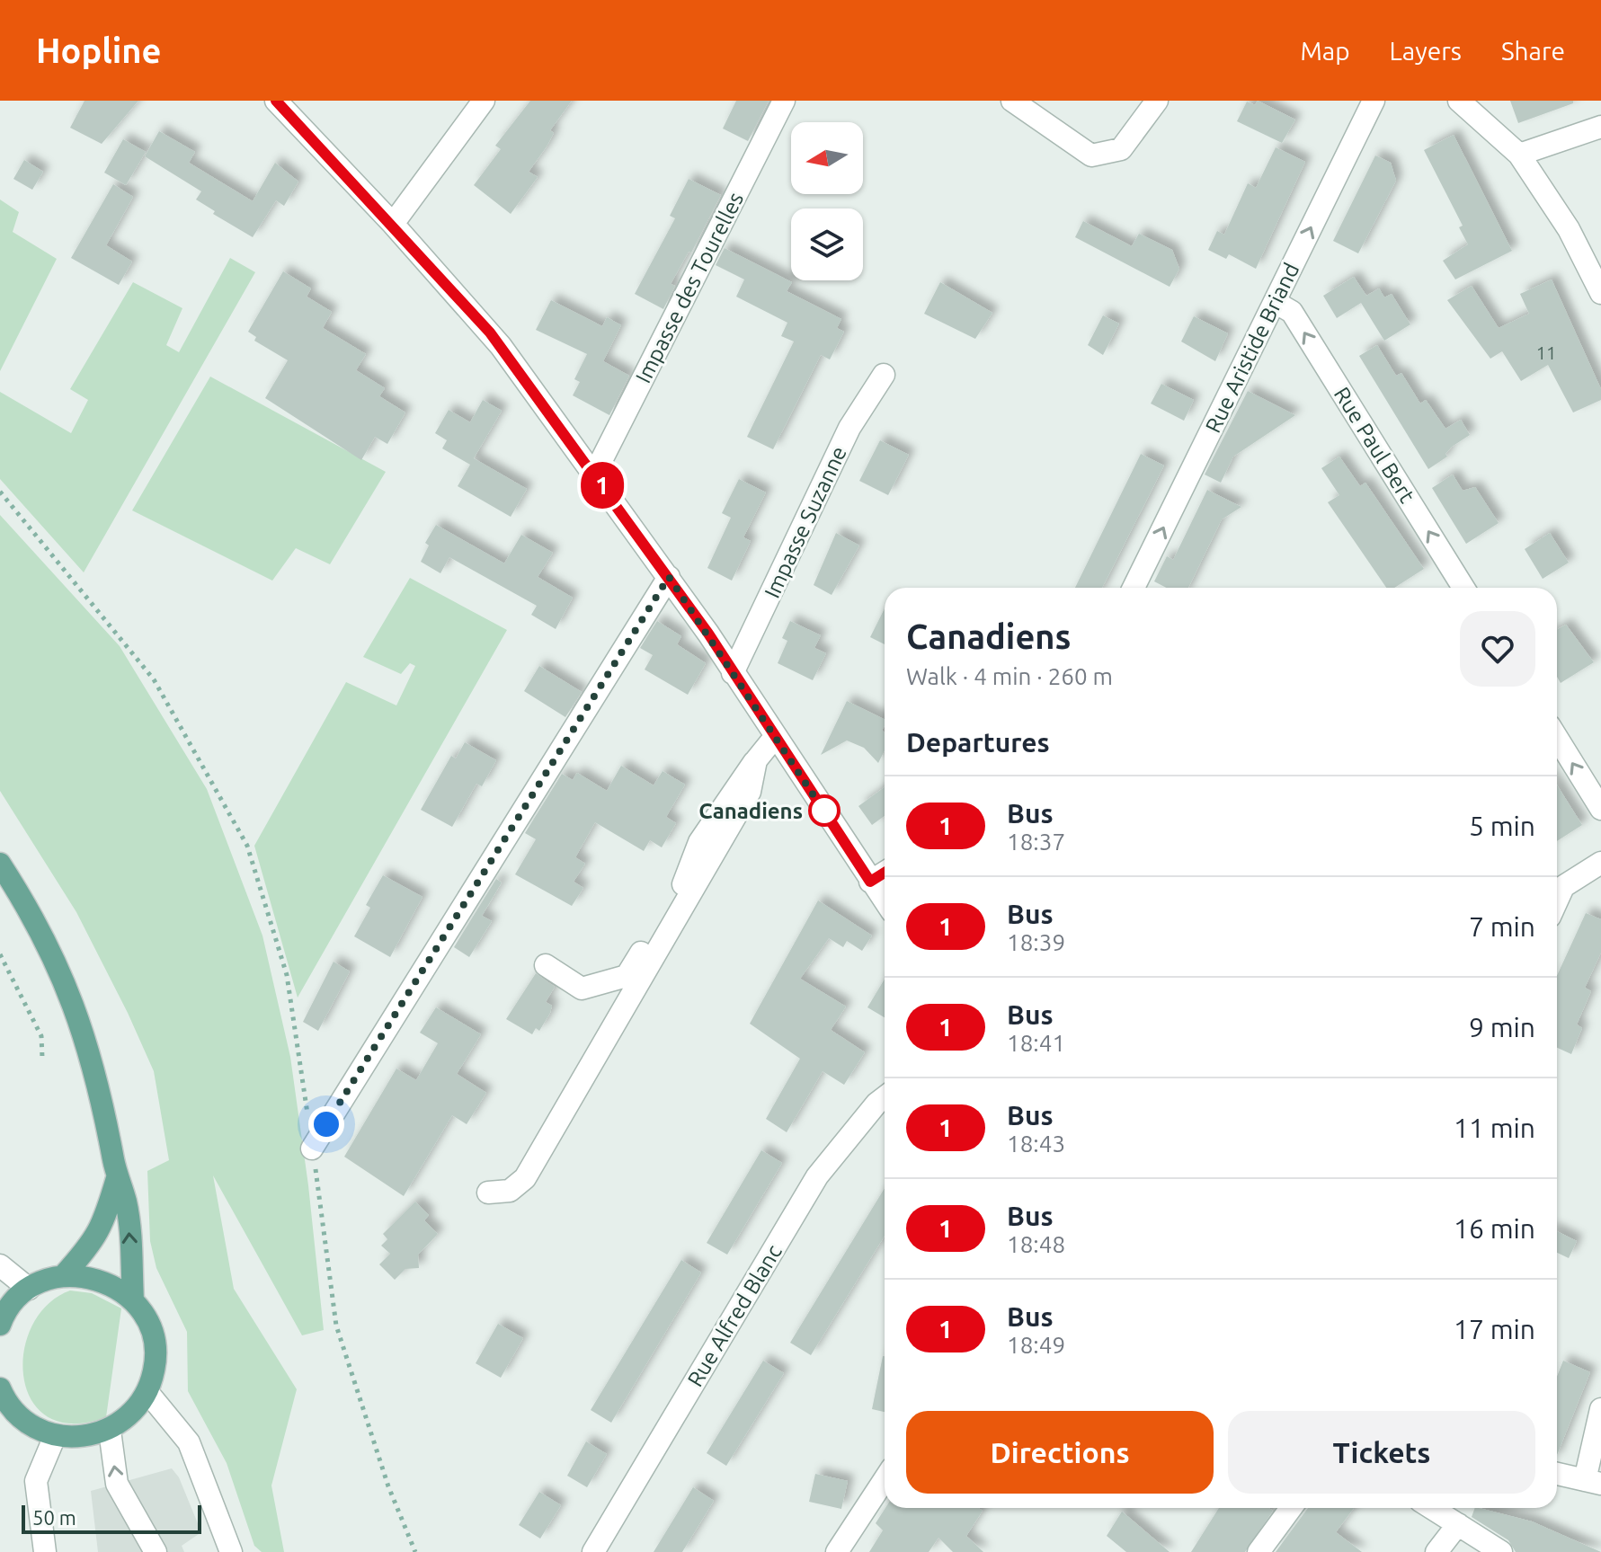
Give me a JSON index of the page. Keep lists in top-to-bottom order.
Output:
{
  "streets": {
    "street": [
      "Impasse des Tourelles",
      "Rue Aristide Briand",
      "Rue Paul Bert",
      "Impasse Suzanne",
      "Rue Alfred Blanc"
    ]
  },
  "crossings": [
    ["Rue Aristide Briand", "Rue Paul Bert"]
  ],
  "one_way": ["Rue Aristide Briand", "Rue Paul Bert"],
  "places": ["Canadiens"],
  "lines": ["bus line 1"],
  "house_numbers": ["11"],
  "scale_bar": "50 m",
  "north": "left",
  "page": {
    "header": "Hopline",
    "nav": ["Map", "Layers", "Share"],
    "on_map": "1",
    "heading": [
      ["Canadiens", "Walk · 4 min · 260 m"],
      "Departures"
    ],
    "list": [
      {
        "mark": "1",
        "name": "Bus",
        "note": "18:37",
        "value": "5 min"
      },
      {
        "mark": "1",
        "name": "Bus",
        "note": "18:39",
        "value": "7 min"
      },
      {
        "mark": "1",
        "name": "Bus",
        "note": "18:41",
        "value": "9 min"
      },
      {
        "mark": "1",
        "name": "Bus",
        "note": "18:43",
        "value": "11 min"
      },
      {
        "mark": "1",
        "name": "Bus",
        "note": "18:48",
        "value": "16 min"
      },
      {
        "mark": "1",
        "name": "Bus",
        "note": "18:49",
        "value": "17 min"
      }
    ],
    "buttons": ["Directions", "Tickets"],
    "scale": "50 m"
  }
}
